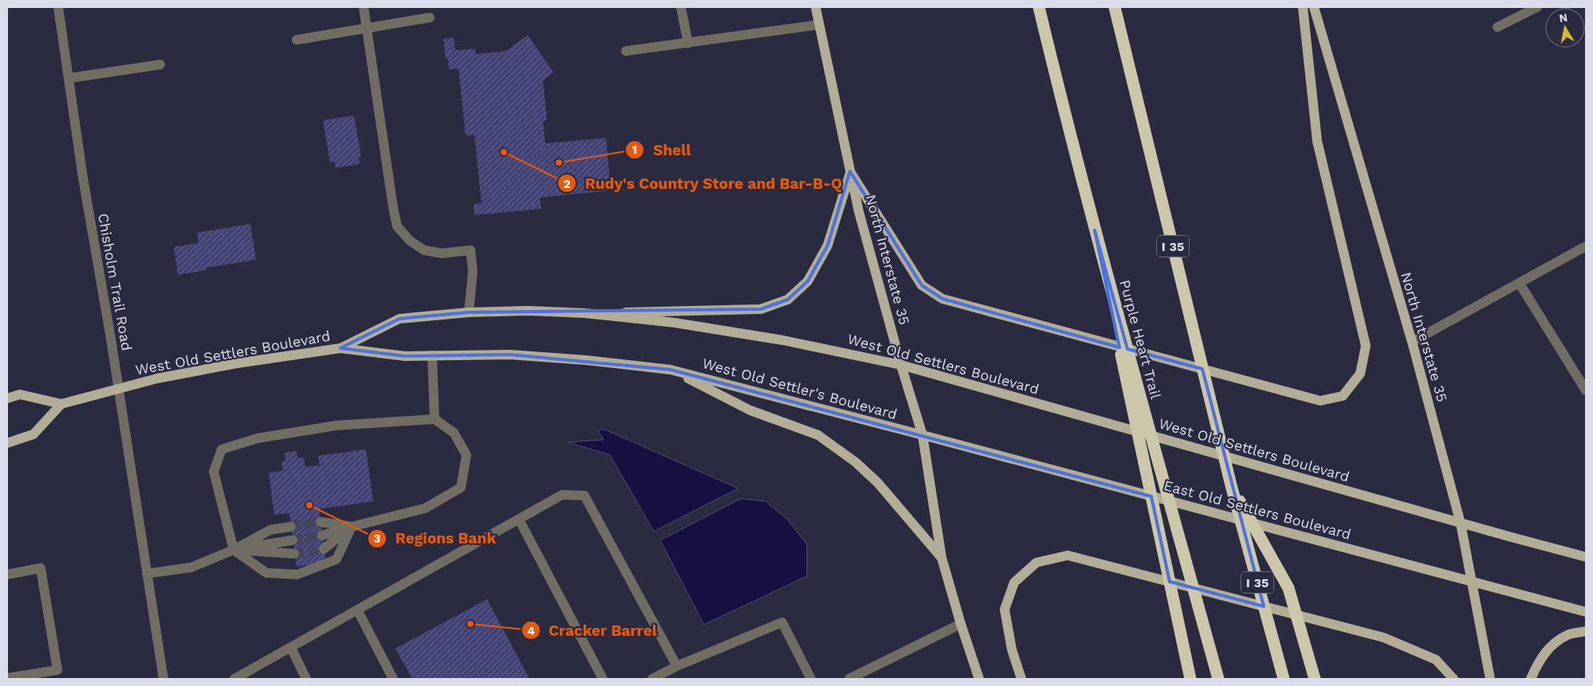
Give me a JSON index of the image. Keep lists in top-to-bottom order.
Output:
{
  "streets": {
    "highway": ["I 35", "Purple Heart Trail"],
    "main road": [
      "North Interstate 35",
      "West Old Settlers Boulevard",
      "West Old Settler's Boulevard",
      "East Old Settlers Boulevard"
    ],
    "street": ["Chisholm Trail Road"]
  },
  "crossings": [
    ["North Interstate 35", "West Old Settlers Boulevard"],
    ["North Interstate 35", "West Old Settler's Boulevard"],
    ["North Interstate 35", "East Old Settlers Boulevard"],
    ["Chisholm Trail Road", "West Old Settlers Boulevard"],
    ["West Old Settlers Boulevard", "West Old Settler's Boulevard"],
    ["West Old Settler's Boulevard", "East Old Settlers Boulevard"]
  ],
  "places": [
    "Rudy's Country Store and Bar-B-Q",
    "Shell",
    "Regions Bank",
    "Cracker Barrel"
  ],
  "north": "top"
}
